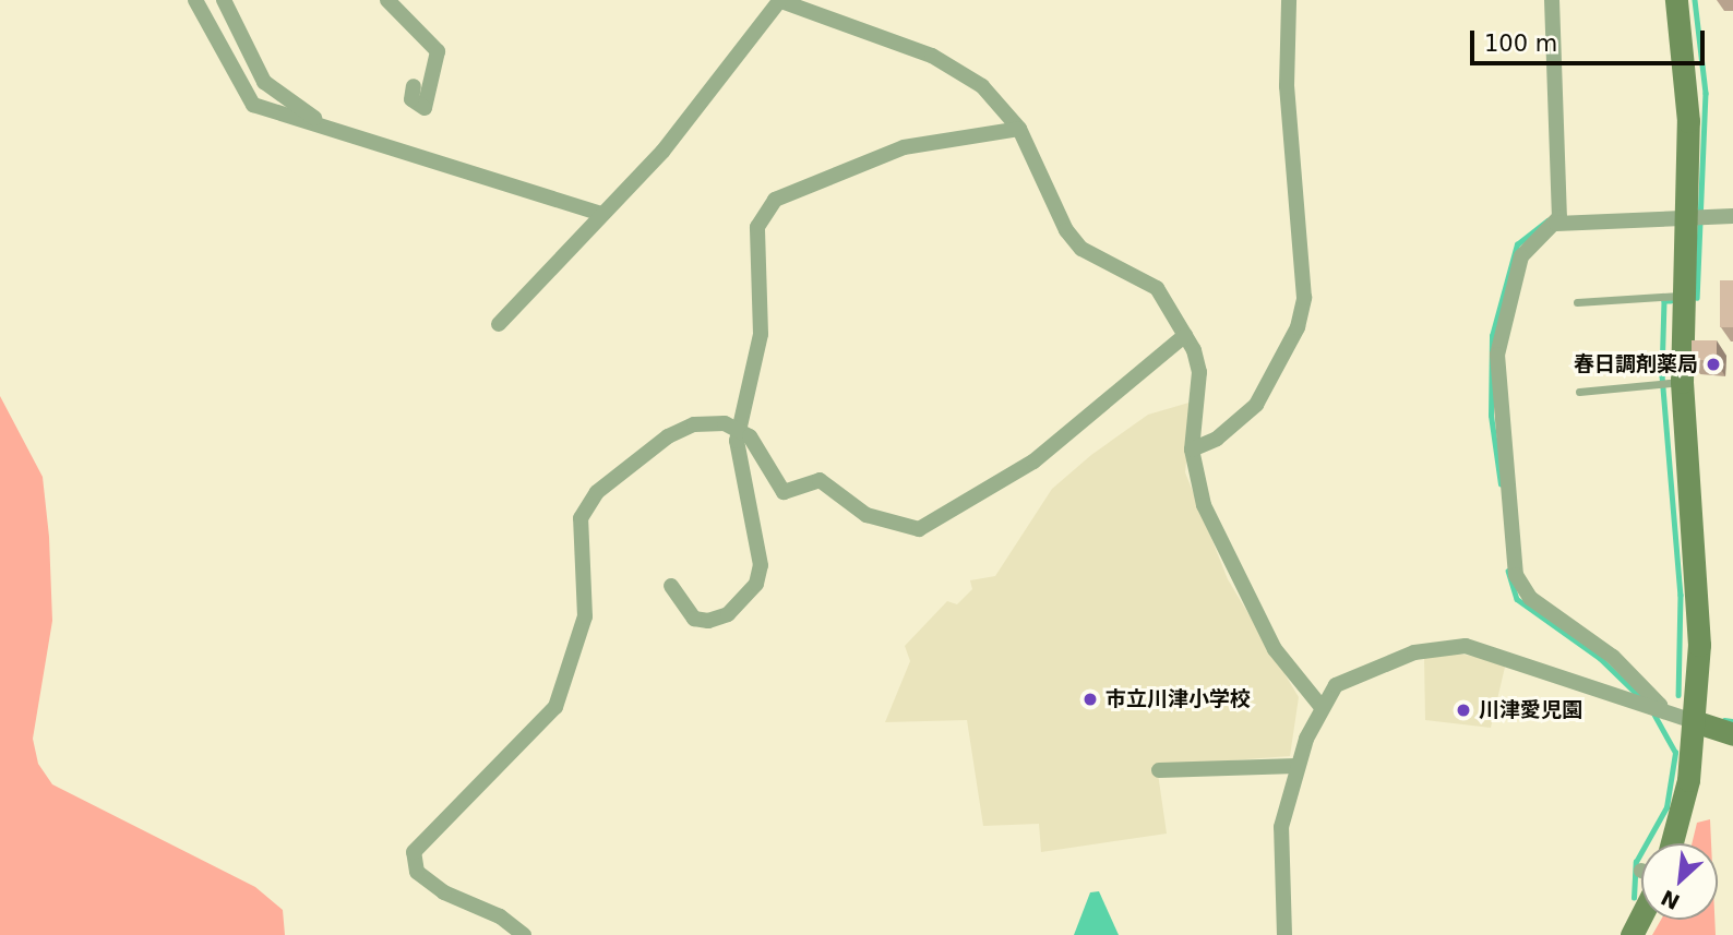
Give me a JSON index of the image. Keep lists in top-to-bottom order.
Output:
{
  "places": ["春日調剤薬局", "市立川津小学校", "川津愛児園"],
  "scale_bar": "100 m",
  "north": "bottom left"
}
